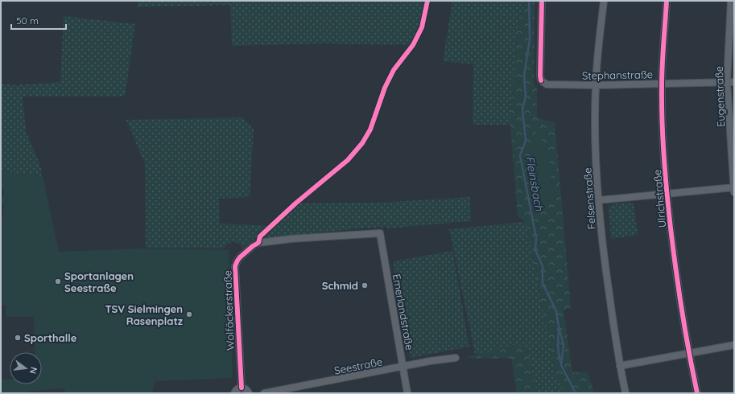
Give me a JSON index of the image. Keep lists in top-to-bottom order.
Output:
{
  "streets": {
    "street": [
      "Stephanstraße",
      "Eugenstraße",
      "Felsenstraße",
      "Ulrichstraße",
      "Wolfäckerstraße",
      "Emerlandstraße",
      "Seestraße"
    ]
  },
  "crossings": [
    ["Stephanstraße", "Eugenstraße"],
    ["Stephanstraße", "Felsenstraße"],
    ["Stephanstraße", "Ulrichstraße"],
    ["Wolfäckerstraße", "Emerlandstraße"],
    ["Emerlandstraße", "Seestraße"]
  ],
  "water": ["Fleinsbach"],
  "places": [
    "Sportanlagen Seestraße",
    "Schmid",
    "TSV Sielmingen Rasenplatz",
    "Sporthalle"
  ],
  "scale_bar": "50 m",
  "north": "right"
}
